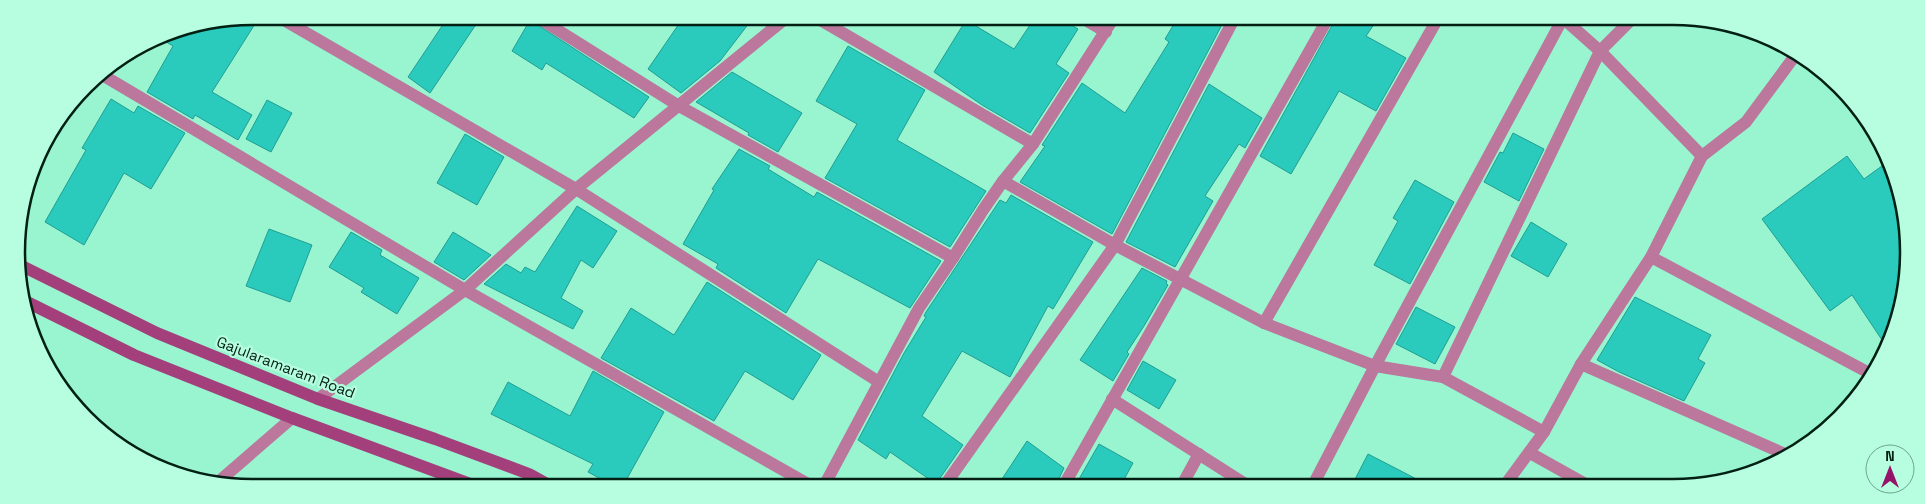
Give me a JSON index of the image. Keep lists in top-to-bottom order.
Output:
{
  "streets": {
    "main road": ["Gajularamaram Road"]
  },
  "north": "top"
}
